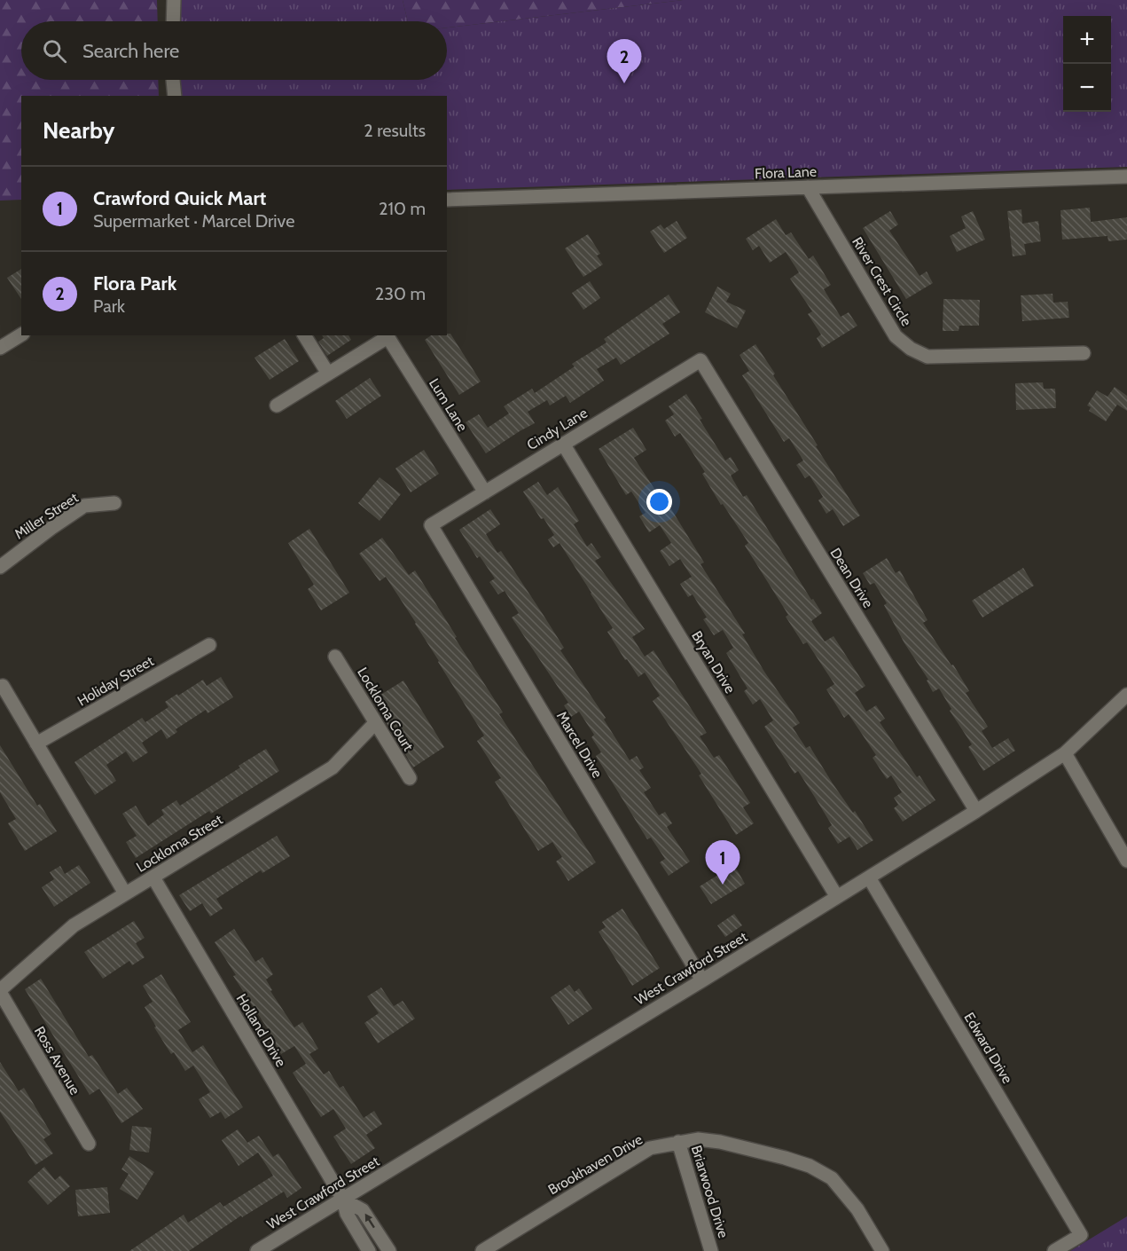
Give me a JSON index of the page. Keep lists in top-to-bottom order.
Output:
{
  "streets": {
    "street": [
      "Flora Lane",
      "River Crest Circle",
      "Lum Lane",
      "Cindy Lane",
      "Miller Street",
      "Dean Drive",
      "Bryan Drive",
      "Holiday Street",
      "Lockloma Court",
      "Marcel Drive",
      "Lockloma Street",
      "West Crawford Street",
      "Holland Drive",
      "Edward Drive",
      "Ross Avenue",
      "Brookhaven Drive",
      "Briarwood Drive"
    ]
  },
  "crossings": [
    ["Flora Lane", "River Crest Circle"],
    ["Lum Lane", "Cindy Lane"],
    ["Cindy Lane", "Dean Drive"],
    ["Cindy Lane", "Bryan Drive"],
    ["Cindy Lane", "Marcel Drive"],
    ["Dean Drive", "West Crawford Street"],
    ["Bryan Drive", "West Crawford Street"],
    ["Lockloma Court", "Lockloma Street"],
    ["Marcel Drive", "West Crawford Street"],
    ["Lockloma Street", "Holland Drive"],
    ["Lockloma Street", "Ross Avenue"],
    ["West Crawford Street", "Holland Drive"],
    ["West Crawford Street", "Edward Drive"],
    ["Brookhaven Drive", "Briarwood Drive"]
  ],
  "page": {
    "map_buttons": ["+", "−"],
    "search": "Search here",
    "pins": ["2", "1"],
    "heading": ["Nearby", "2 results"],
    "list": [
      {
        "mark": "1",
        "name": "Crawford Quick Mart",
        "note": "Supermarket · Marcel Drive",
        "value": "210 m"
      },
      {
        "mark": "2",
        "name": "Flora Park",
        "note": "Park",
        "value": "230 m"
      }
    ]
  }
}
